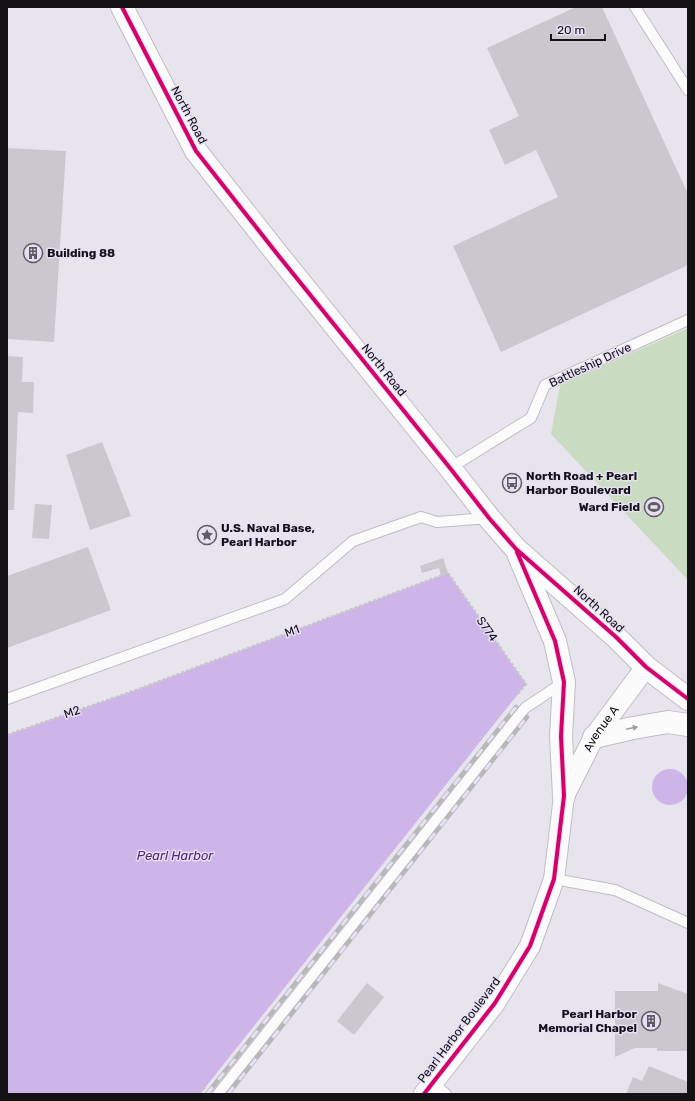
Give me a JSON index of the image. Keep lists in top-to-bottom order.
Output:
{
  "streets": {
    "street": ["North Road", "Avenue A", "Pearl Harbor Boulevard"],
    "lane": ["Battleship Drive"],
    "path": ["S774", "M1", "M2"]
  },
  "crossings": [
    ["North Road", "Battleship Drive"],
    ["North Road", "Avenue A"],
    ["S774", "M1"],
    ["M1", "M2"],
    ["Avenue A", "Pearl Harbor Boulevard"]
  ],
  "water": ["Pearl Harbor"],
  "places": {
    "building": ["Building 88", "Pearl Harbor Memorial Chapel"],
    "bus stop": ["North Road + Pearl Harbor Boulevard"],
    "sports": ["Ward Field"],
    "place": ["U.S. Naval Base, Pearl Harbor"]
  },
  "scale_bar": "20 m"
}
